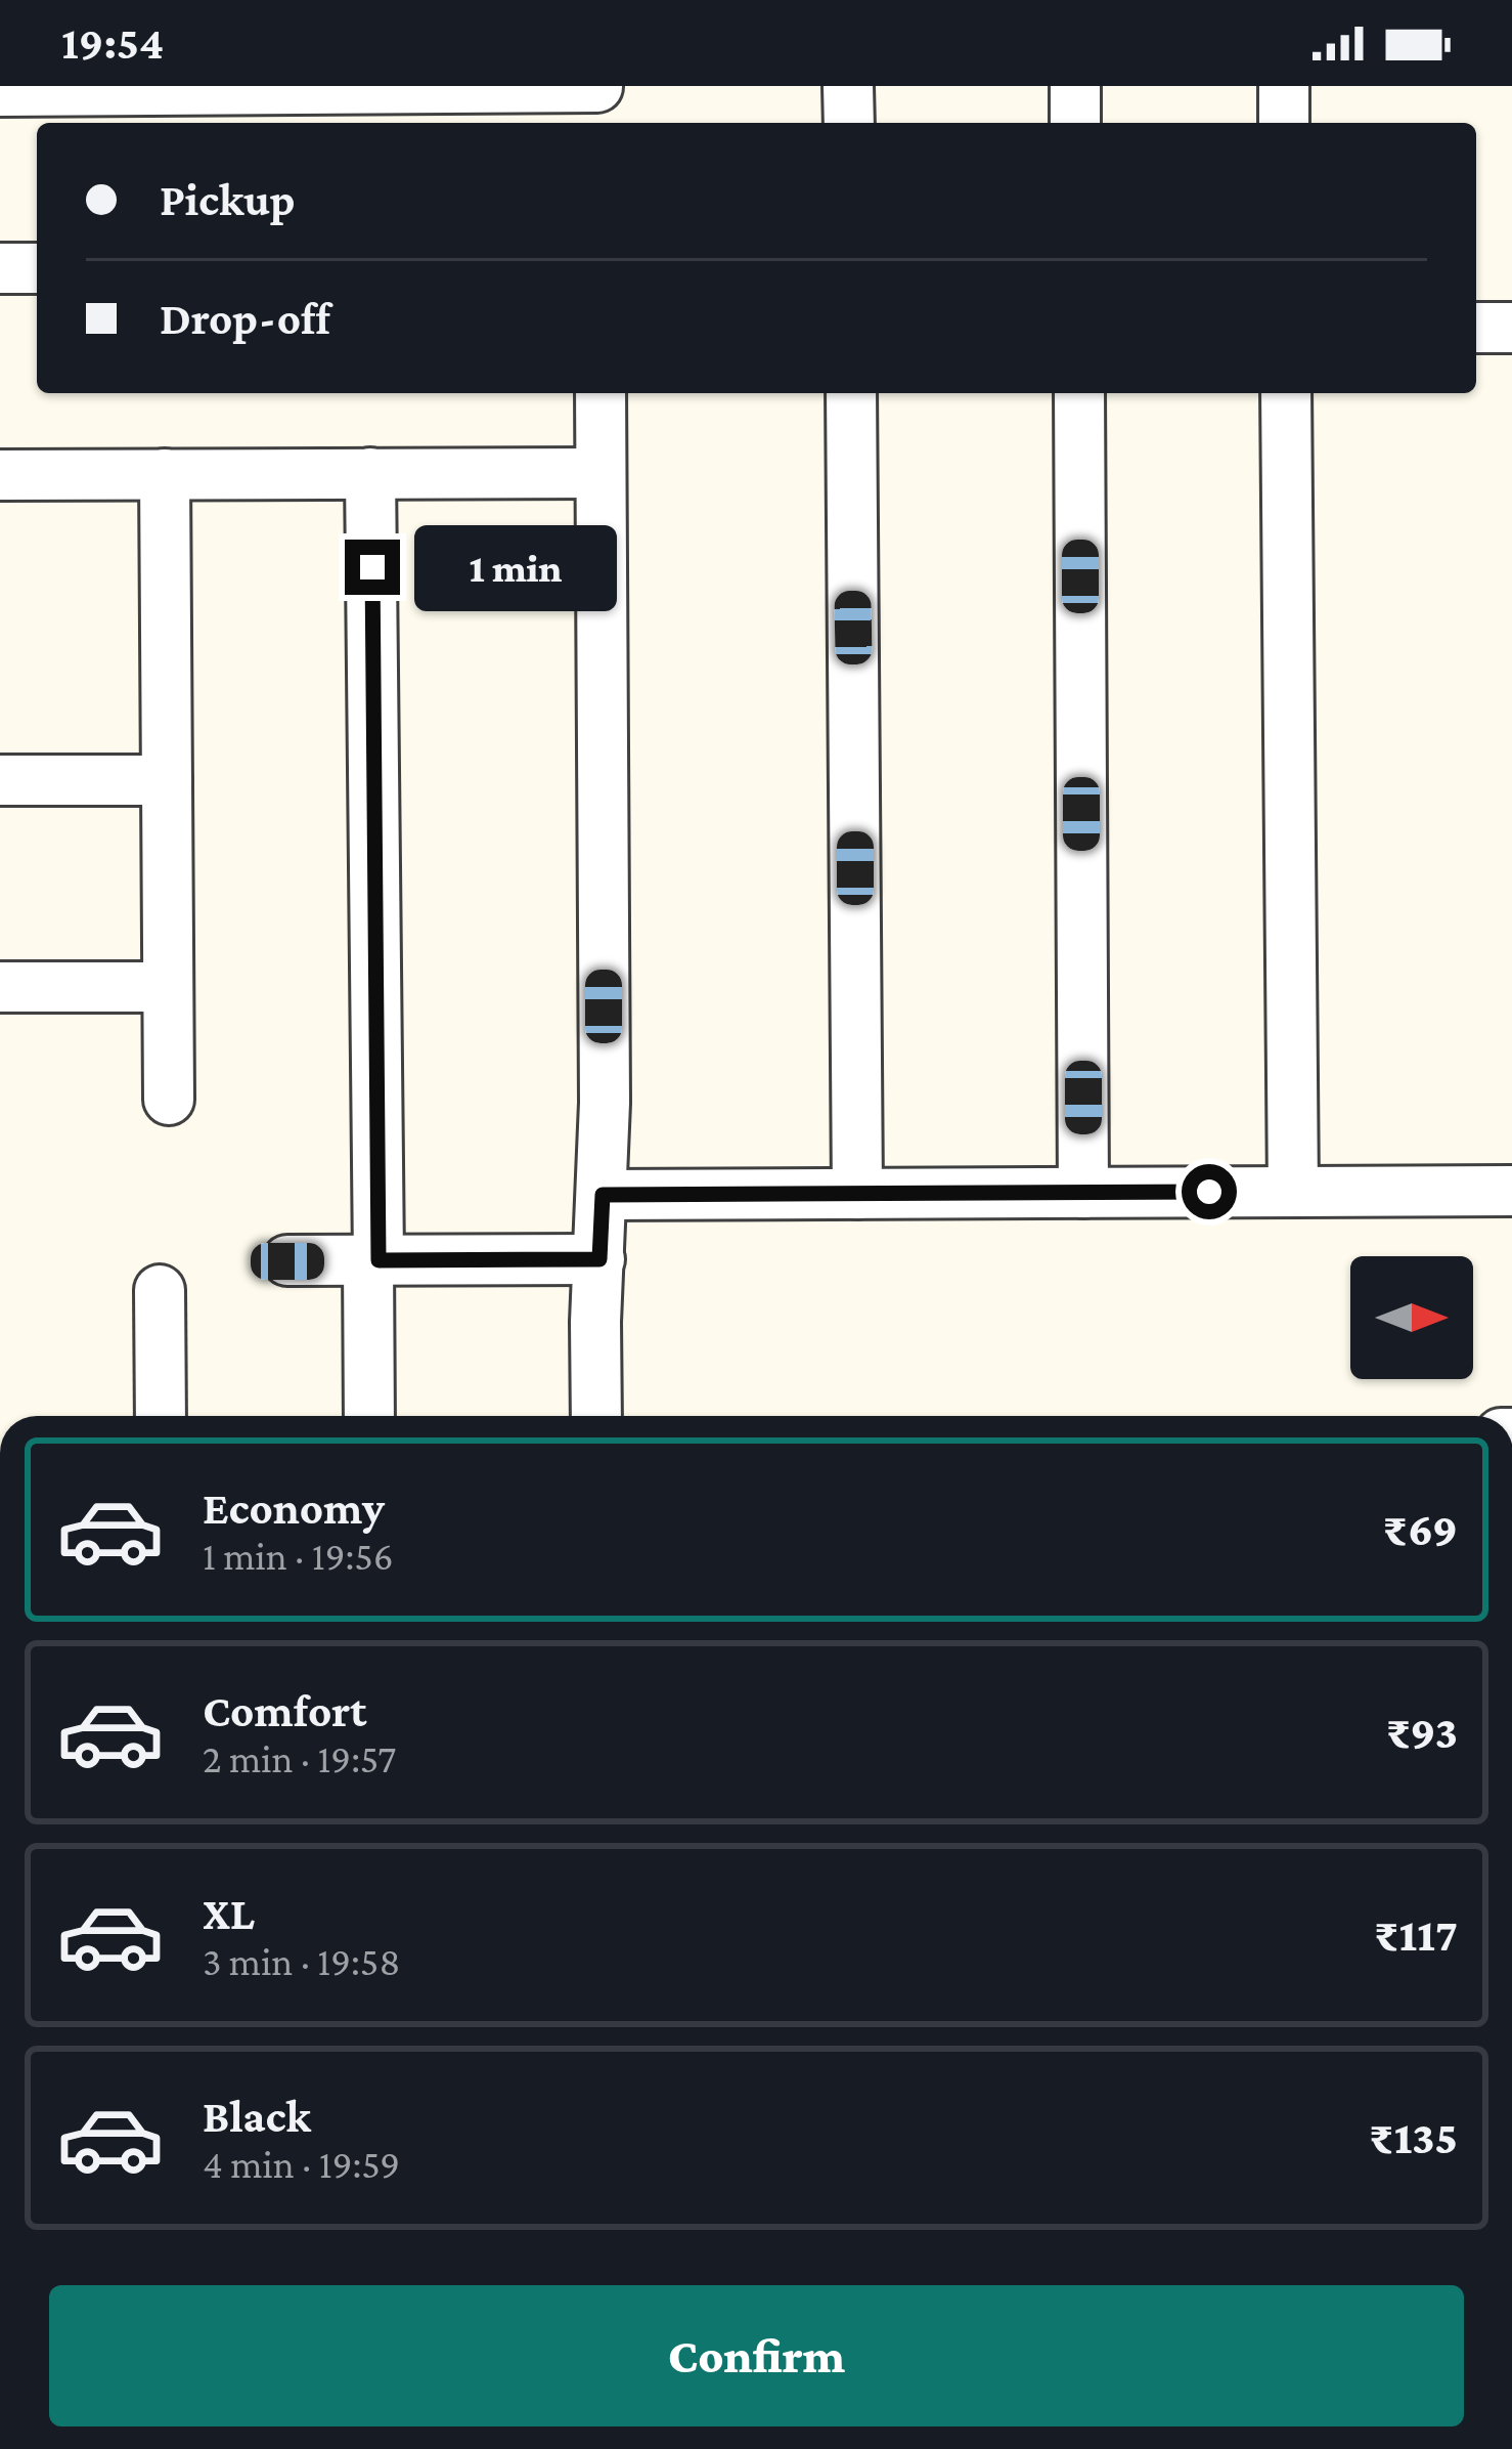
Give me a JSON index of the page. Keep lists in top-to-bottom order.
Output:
{
  "north": "right",
  "page": {
    "status": "19:54",
    "banner": ["Pickup", "Drop-off"],
    "bubble": "1 min",
    "list": [
      {
        "name": "Economy",
        "note": "1 min · 19:56",
        "value": "₹69"
      },
      {
        "name": "Comfort",
        "note": "2 min · 19:57",
        "value": "₹93"
      },
      {
        "name": "XL",
        "note": "3 min · 19:58",
        "value": "₹117"
      },
      {
        "name": "Black",
        "note": "4 min · 19:59",
        "value": "₹135"
      }
    ],
    "buttons": "Confirm"
  }
}
